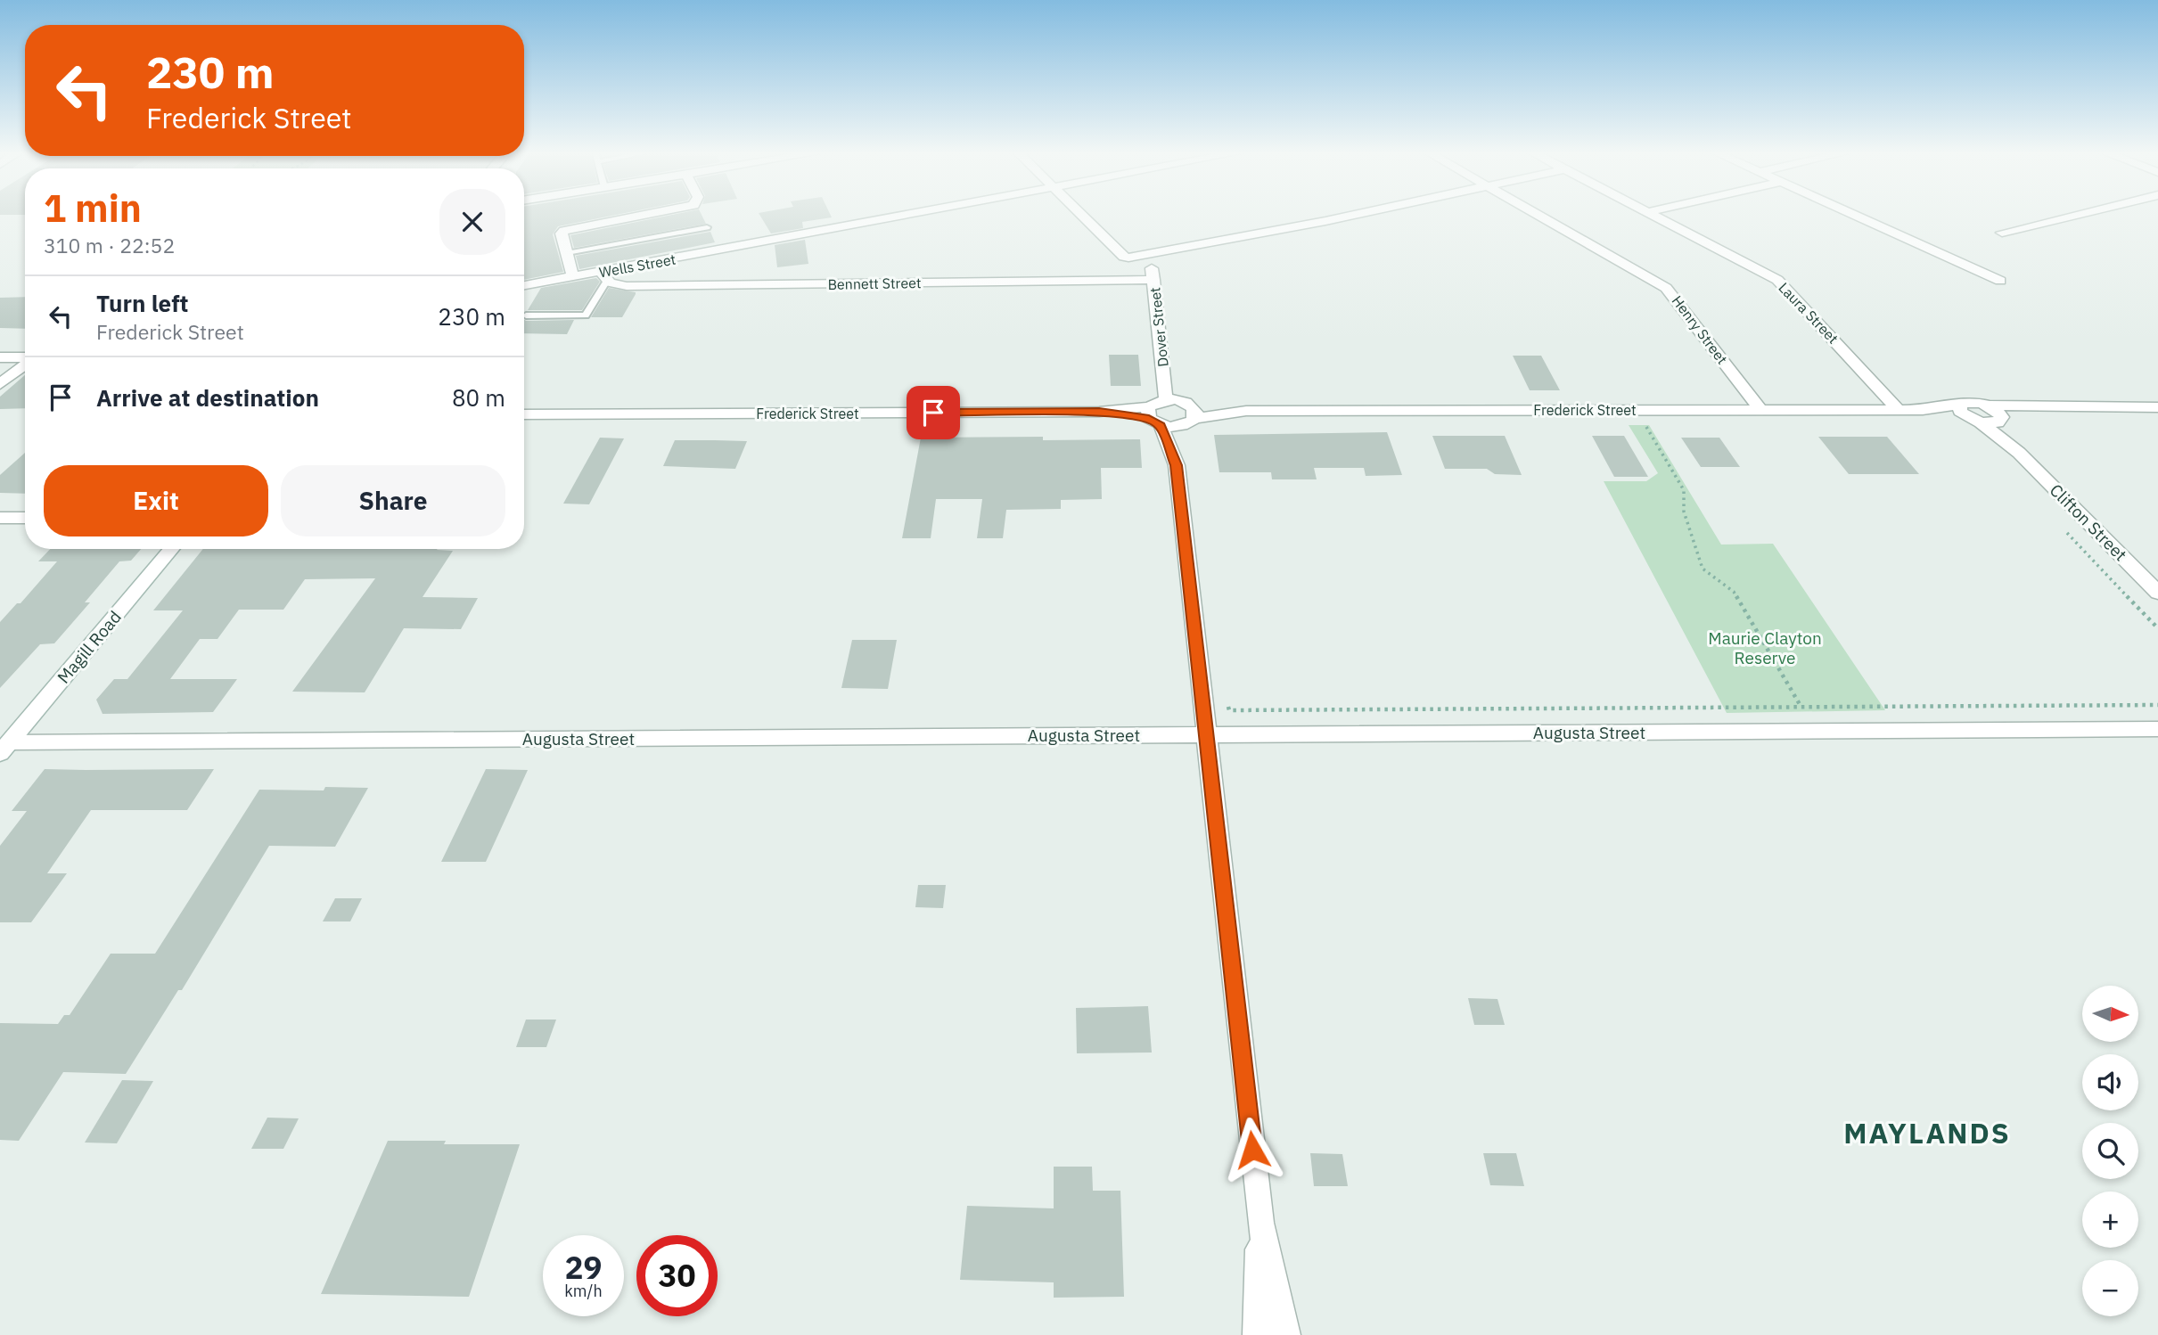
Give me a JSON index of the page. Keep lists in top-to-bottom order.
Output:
{
  "streets": {
    "street": [
      "Wells Street",
      "Bennett Street",
      "Laura Street",
      "Dover Street",
      "Henry Street",
      "Frederick Street",
      "Clifton Street",
      "Magill Road",
      "Augusta Street"
    ]
  },
  "crossings": [
    ["Wells Street", "Bennett Street"],
    ["Bennett Street", "Dover Street"],
    ["Laura Street", "Frederick Street"],
    ["Dover Street", "Frederick Street"],
    ["Henry Street", "Frederick Street"],
    ["Frederick Street", "Clifton Street"],
    ["Magill Road", "Augusta Street"]
  ],
  "districts": ["MAYLANDS"],
  "parks": ["Maurie Clayton Reserve"],
  "north": "right",
  "page": {
    "turn": ["230 m", "Frederick Street"],
    "heading": ["1 min", "310 m · 22:52"],
    "list": [
      {
        "name": "Turn left",
        "note": "Frederick Street",
        "value": "230 m"
      },
      {
        "name": "Arrive at destination",
        "value": "80 m"
      }
    ],
    "buttons": ["Exit", "Share"],
    "map_buttons": ["+", "−"],
    "speed": "29 km/h",
    "limit": "30"
  }
}
